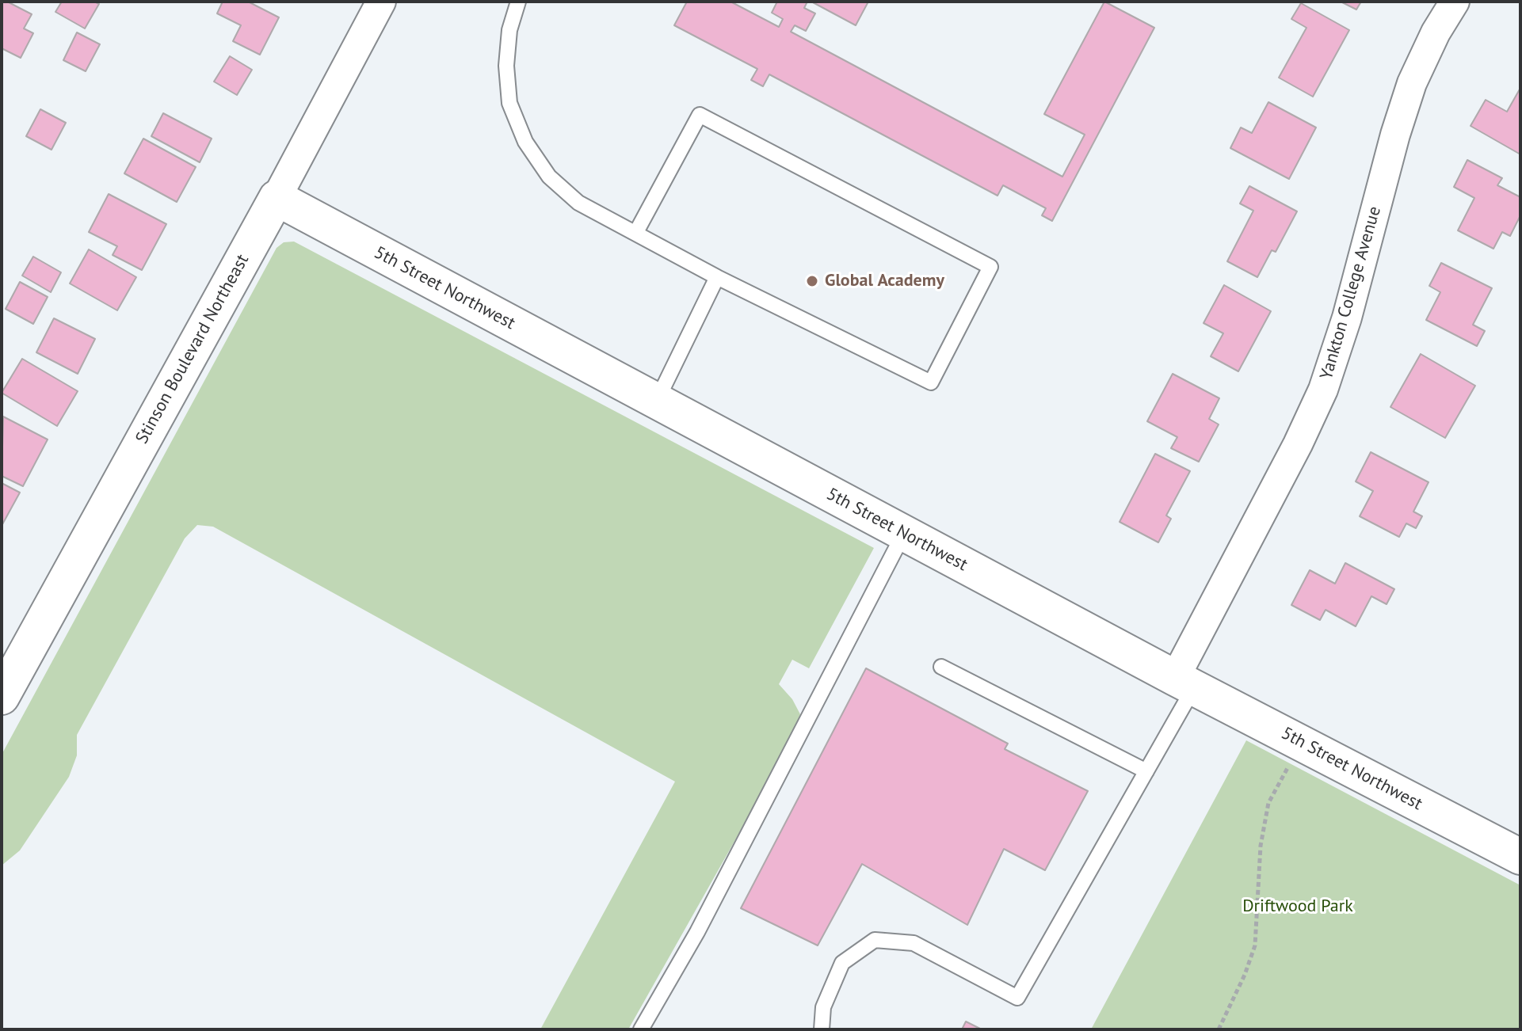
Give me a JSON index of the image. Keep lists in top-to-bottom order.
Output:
{
  "streets": {
    "street": ["5th Street Northwest", "Yankton College Avenue", "Stinson Boulevard Northeast"]
  },
  "crossings": [
    ["5th Street Northwest", "Yankton College Avenue"],
    ["5th Street Northwest", "Stinson Boulevard Northeast"]
  ],
  "parks": ["Driftwood Park"],
  "places": ["Global Academy"]
}
